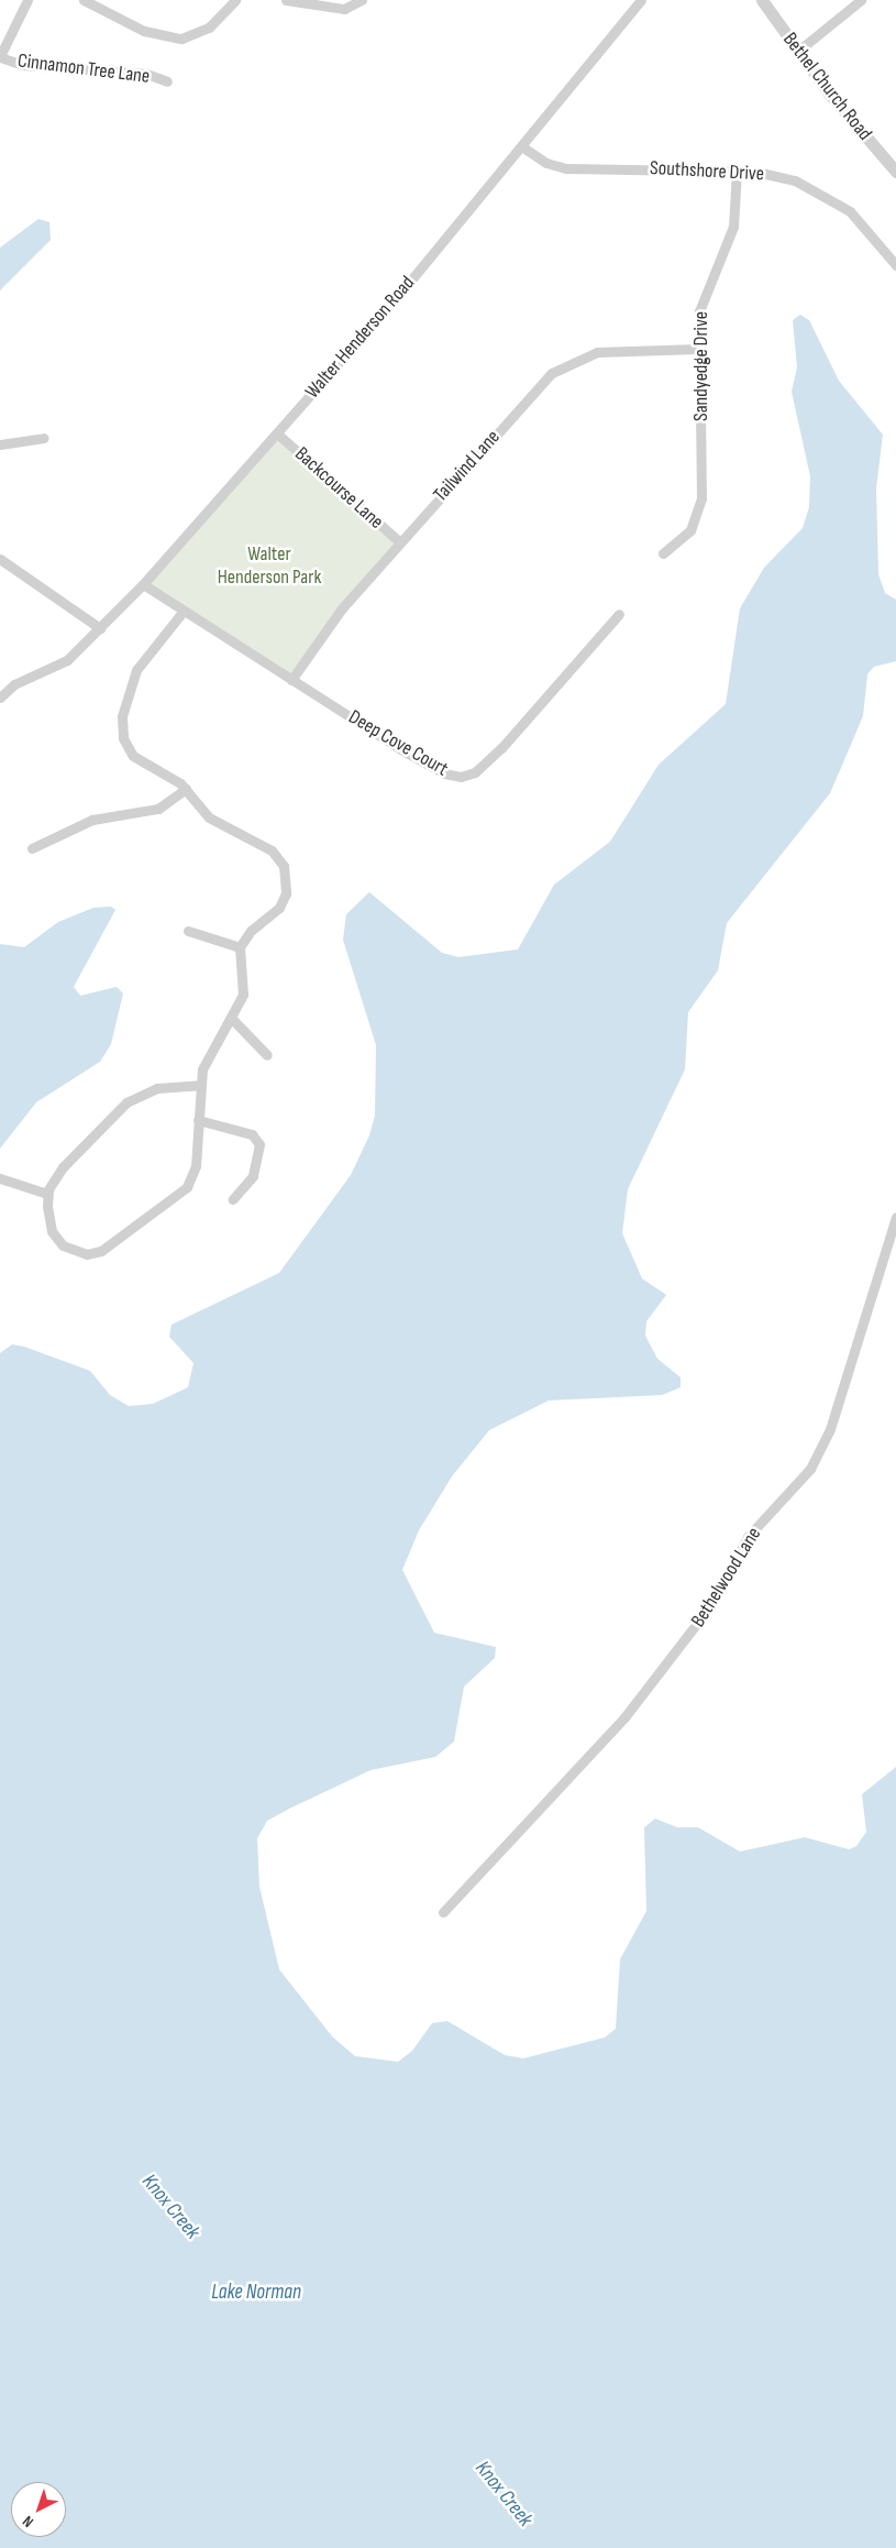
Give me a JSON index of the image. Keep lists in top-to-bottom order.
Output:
{
  "streets": {
    "street": [
      "Cinnamon Tree Lane",
      "Bethel Church Road",
      "Southshore Drive",
      "Walter Henderson Road",
      "Sandyedge Drive",
      "Tailwind Lane",
      "Backcourse Lane",
      "Deep Cove Court",
      "Bethelwood Lane"
    ]
  },
  "crossings": [
    ["Southshore Drive", "Walter Henderson Road"],
    ["Southshore Drive", "Sandyedge Drive"],
    ["Walter Henderson Road", "Backcourse Lane"],
    ["Walter Henderson Road", "Deep Cove Court"],
    ["Sandyedge Drive", "Tailwind Lane"],
    ["Tailwind Lane", "Backcourse Lane"],
    ["Tailwind Lane", "Deep Cove Court"]
  ],
  "water": ["Knox Creek", "Lake Norman"],
  "parks": ["Walter Henderson Park"],
  "north": "bottom left"
}
